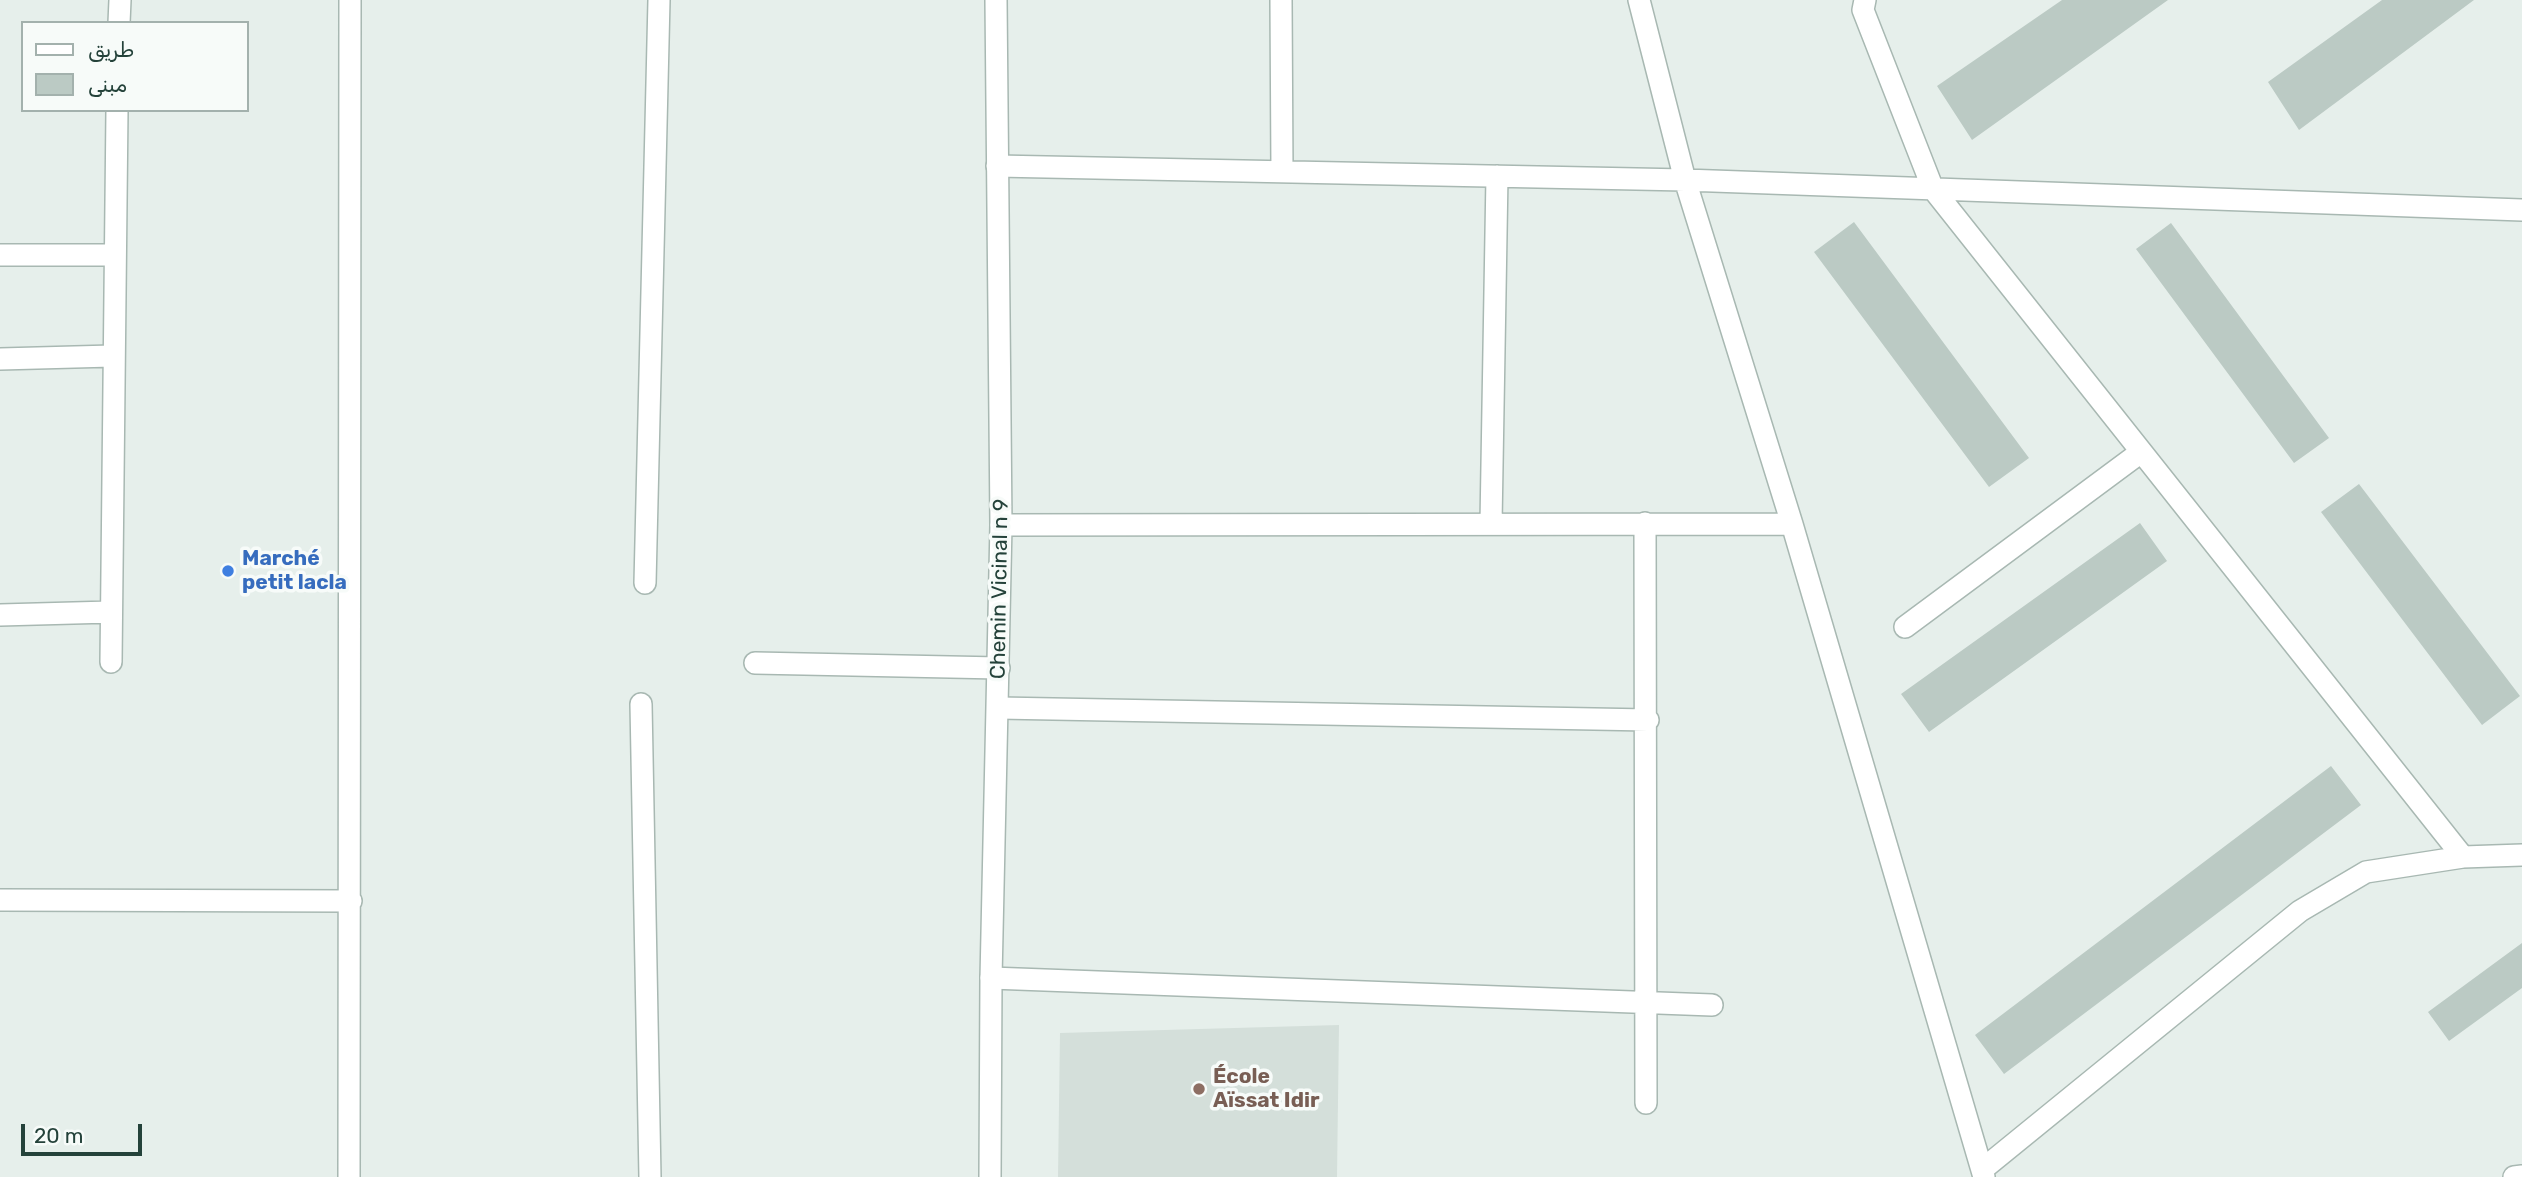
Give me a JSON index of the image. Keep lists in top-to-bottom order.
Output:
{
  "streets": {
    "street": ["Chemin Vicinal n 9"]
  },
  "places": ["Marché petit lacla", "École Aïssat Idir"],
  "legend": ["طريق", "مبنى"],
  "scale_bar": "20 m"
}
